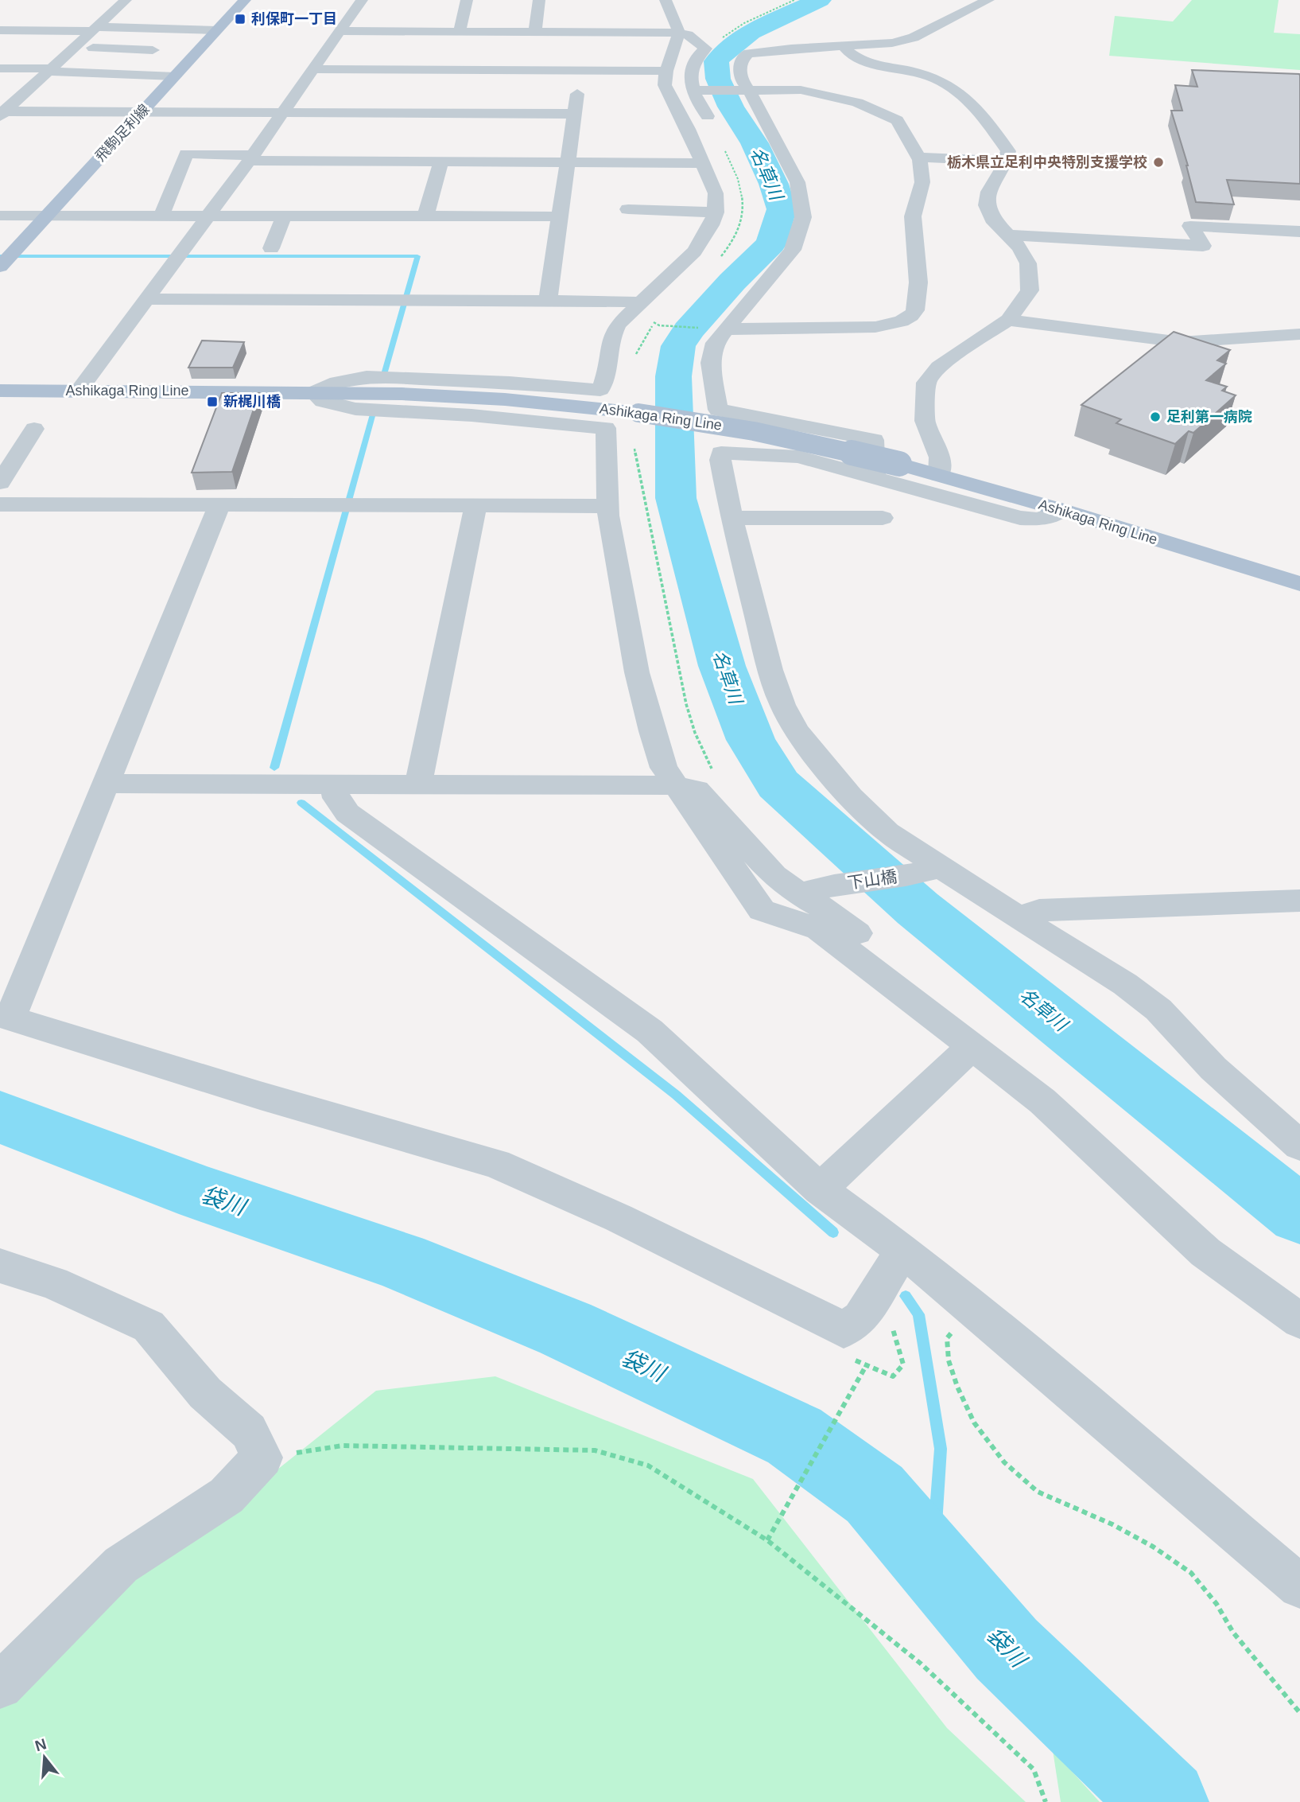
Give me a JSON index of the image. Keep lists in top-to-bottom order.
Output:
{
  "streets": {
    "main road": ["飛駒足利線", "Ashikaga Ring Line"],
    "street": ["下山橋"]
  },
  "water": ["名草川", "袋川"],
  "places": {
    "transit": ["利保町一丁目", "新梶川橋"],
    "other": ["栃木県立足利中央特別支援学校", "足利第一病院"]
  },
  "north": "top"
}
